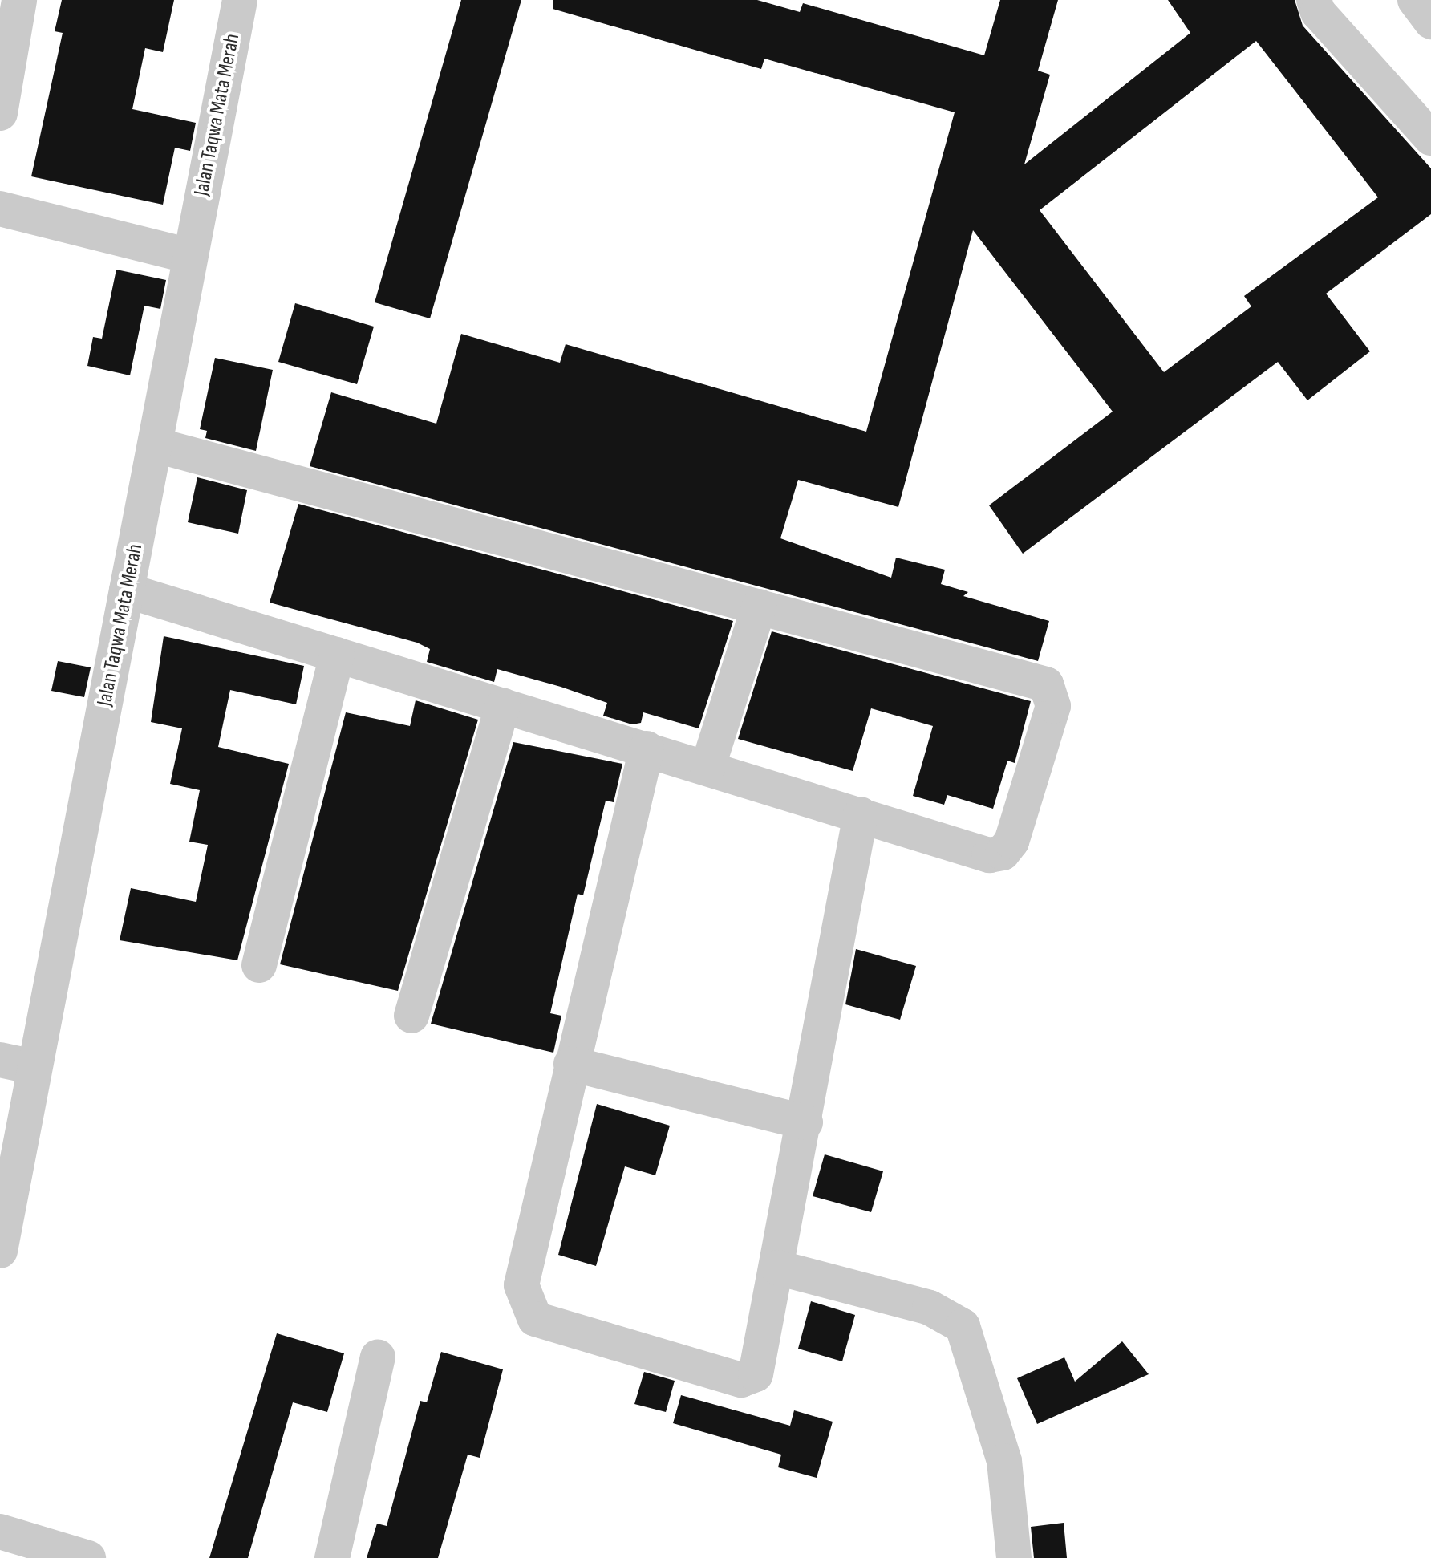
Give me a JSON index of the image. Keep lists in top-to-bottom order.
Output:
{
  "streets": {
    "street": ["Jalan Taqwa Mata Merah"]
  }
}
